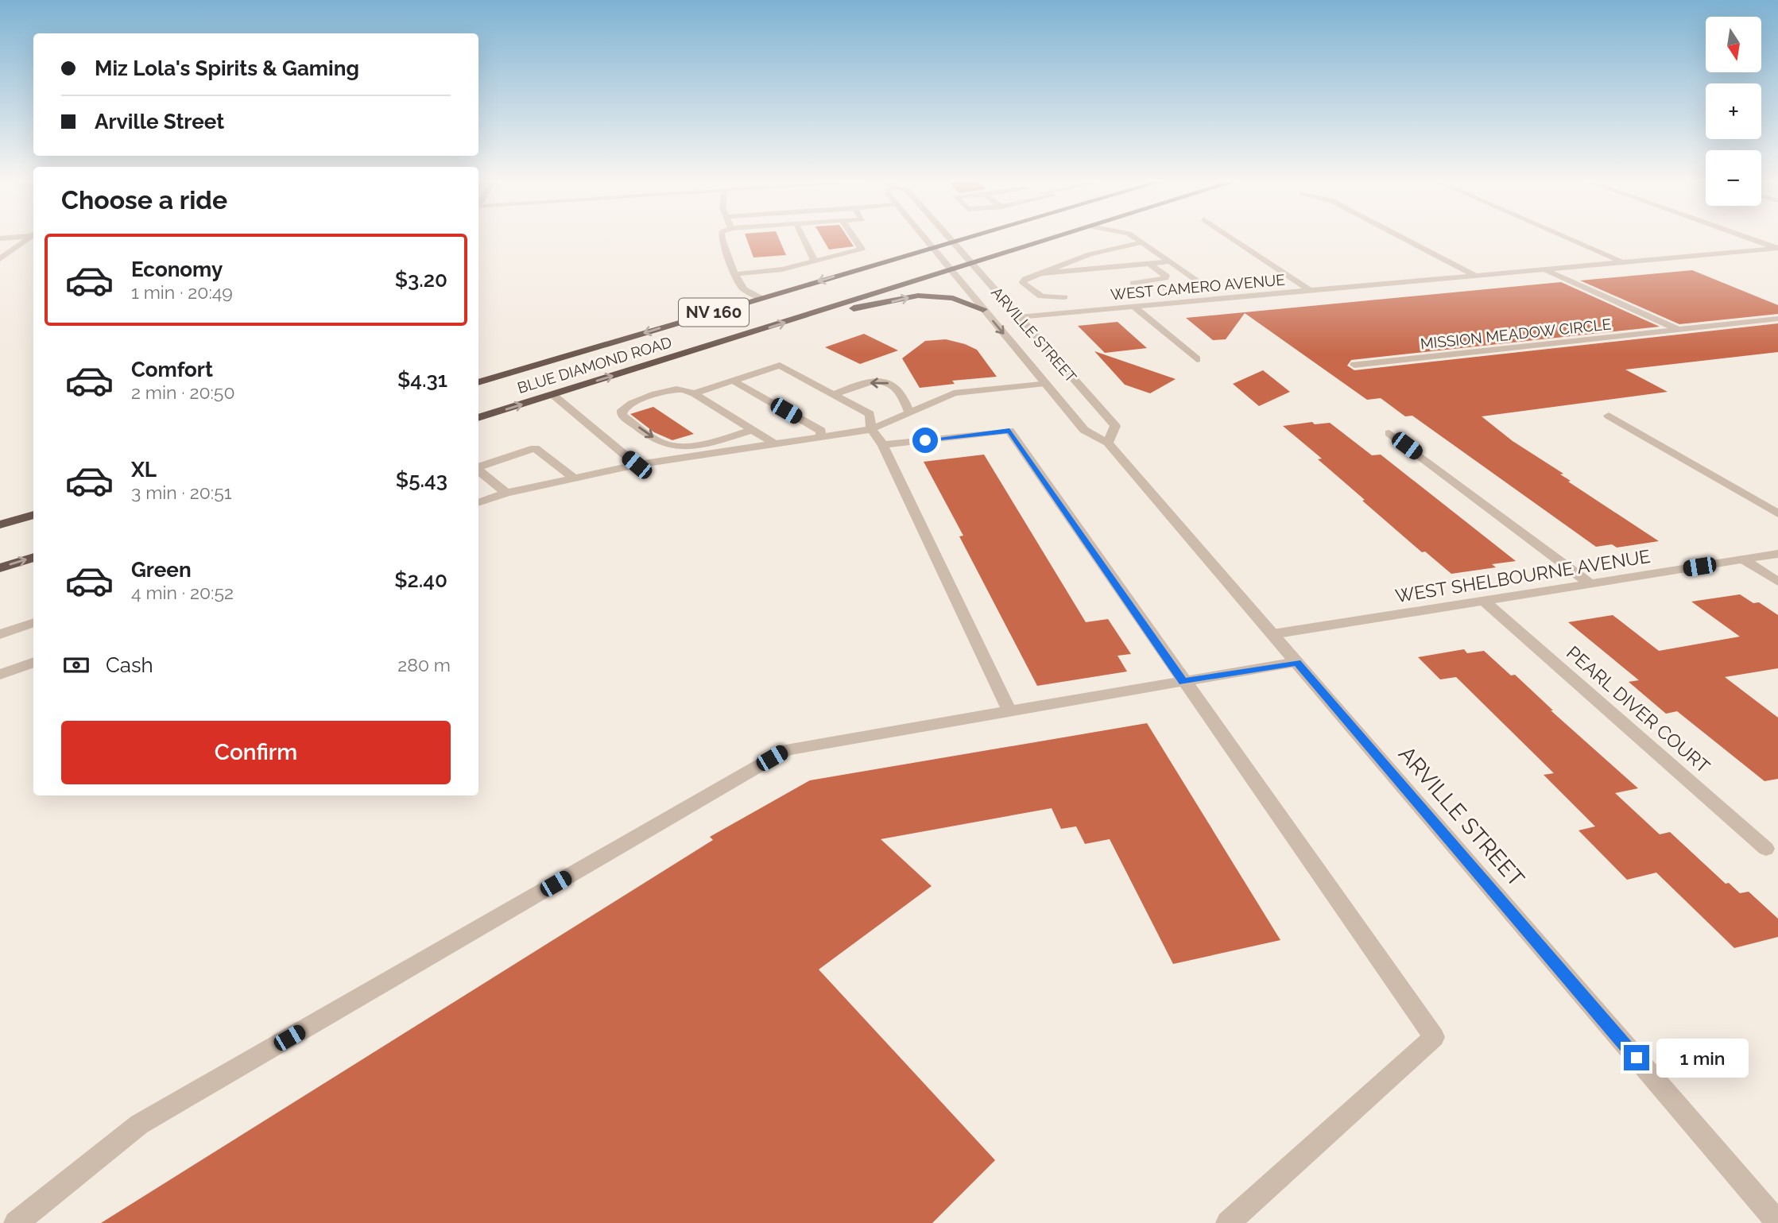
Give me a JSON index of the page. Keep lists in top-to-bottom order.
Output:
{
  "streets": {
    "highway": ["NV 160", "BLUE DIAMOND ROAD"],
    "street": [
      "WEST CAMERO AVENUE",
      "MISSION MEADOW CIRCLE",
      "ARVILLE STREET",
      "WEST SHELBOURNE AVENUE",
      "PEARL DIVER COURT"
    ]
  },
  "crossings": [
    ["WEST CAMERO AVENUE", "MISSION MEADOW CIRCLE"],
    ["WEST CAMERO AVENUE", "ARVILLE STREET"],
    ["ARVILLE STREET", "BLUE DIAMOND ROAD"],
    ["ARVILLE STREET", "WEST SHELBOURNE AVENUE"],
    ["WEST SHELBOURNE AVENUE", "PEARL DIVER COURT"]
  ],
  "north": "bottom",
  "page": {
    "map_buttons": ["+", "−"],
    "banner": ["Miz Lola's Spirits & Gaming", "Arville Street"],
    "heading": "Choose a ride",
    "list": [
      {
        "name": "Economy",
        "note": "1 min · 20:49",
        "value": "$3.20"
      },
      {
        "name": "Comfort",
        "note": "2 min · 20:50",
        "value": "$4.31"
      },
      {
        "name": "XL",
        "note": "3 min · 20:51",
        "value": "$5.43"
      },
      {
        "name": "Green",
        "note": "4 min · 20:52",
        "value": "$2.40"
      }
    ],
    "pay": ["Cash", "280 m"],
    "buttons": "Confirm",
    "bubble": "1 min"
  }
}
